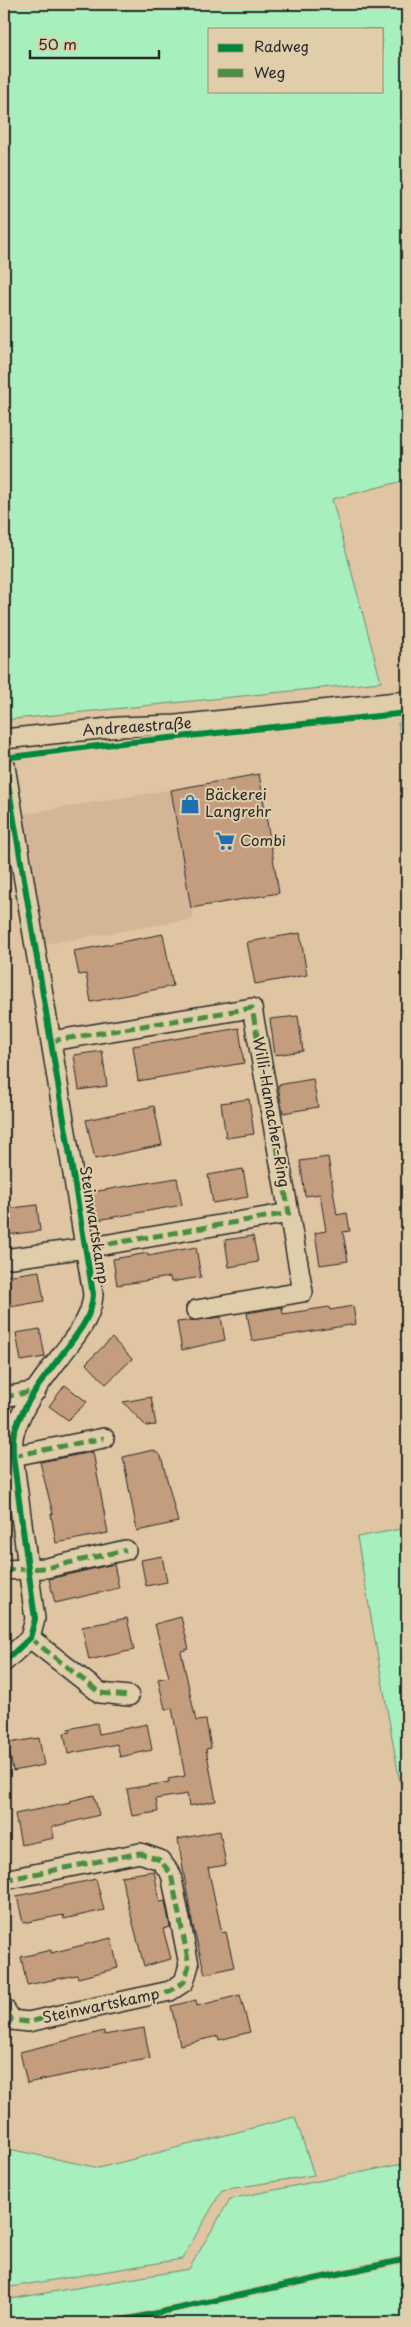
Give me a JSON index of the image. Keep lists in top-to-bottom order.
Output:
{
  "streets": {
    "street": ["Andreaestraße", "Willi-Hamacher-Ring", "Steinwartskamp"]
  },
  "crossings": [
    ["Willi-Hamacher-Ring", "Steinwartskamp"]
  ],
  "places": {
    "shop": ["Bäckerei Langrehr"],
    "supermarket": ["Combi"]
  },
  "legend": ["Radweg", "Weg"],
  "scale_bar": "50 m"
}
